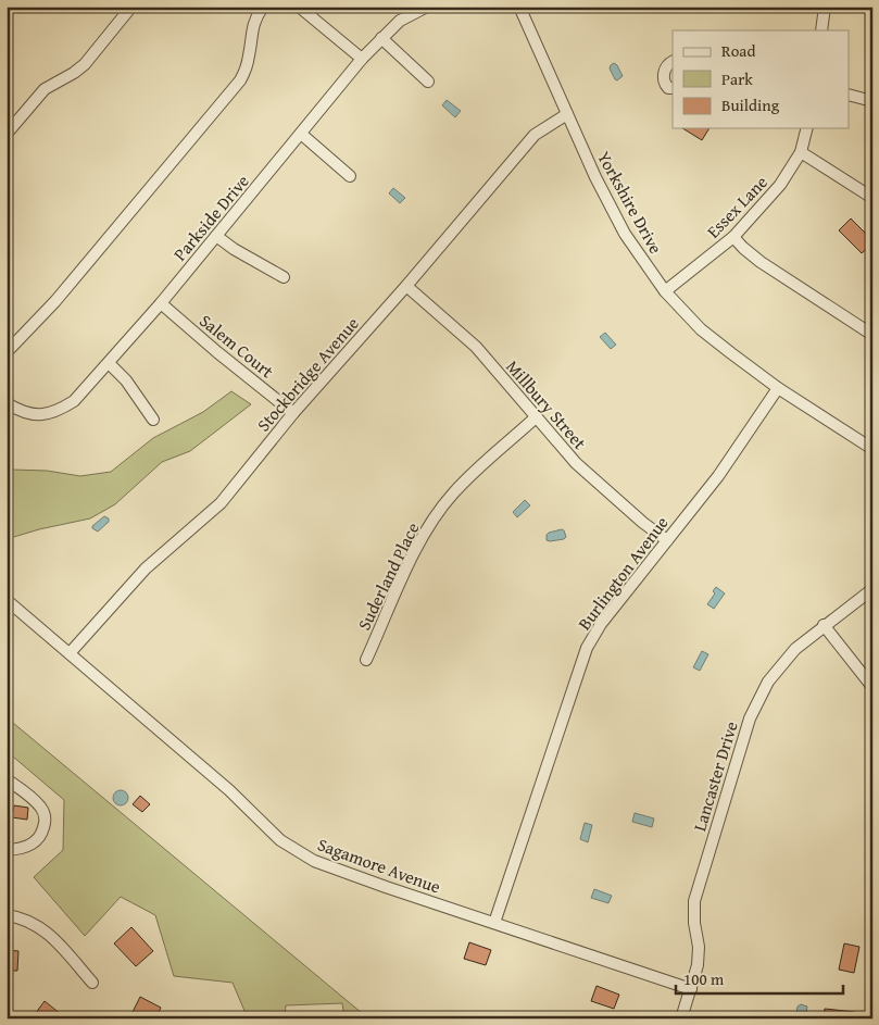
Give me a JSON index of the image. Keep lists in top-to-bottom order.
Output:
{
  "streets": {
    "street": [
      "Yorkshire Drive",
      "Essex Lane",
      "Parkside Drive",
      "Salem Court",
      "Stockbridge Avenue",
      "Millbury Street",
      "Burlington Avenue",
      "Suderland Place",
      "Lancaster Drive",
      "Sagamore Avenue"
    ]
  },
  "crossings": [
    ["Yorkshire Drive", "Essex Lane"],
    ["Yorkshire Drive", "Stockbridge Avenue"],
    ["Yorkshire Drive", "Burlington Avenue"],
    ["Parkside Drive", "Salem Court"],
    ["Salem Court", "Stockbridge Avenue"],
    ["Stockbridge Avenue", "Millbury Street"],
    ["Stockbridge Avenue", "Sagamore Avenue"],
    ["Millbury Street", "Burlington Avenue"],
    ["Millbury Street", "Suderland Place"],
    ["Burlington Avenue", "Sagamore Avenue"],
    ["Lancaster Drive", "Sagamore Avenue"]
  ],
  "legend": ["Road", "Park", "Building"],
  "scale_bar": "100 m"
}
